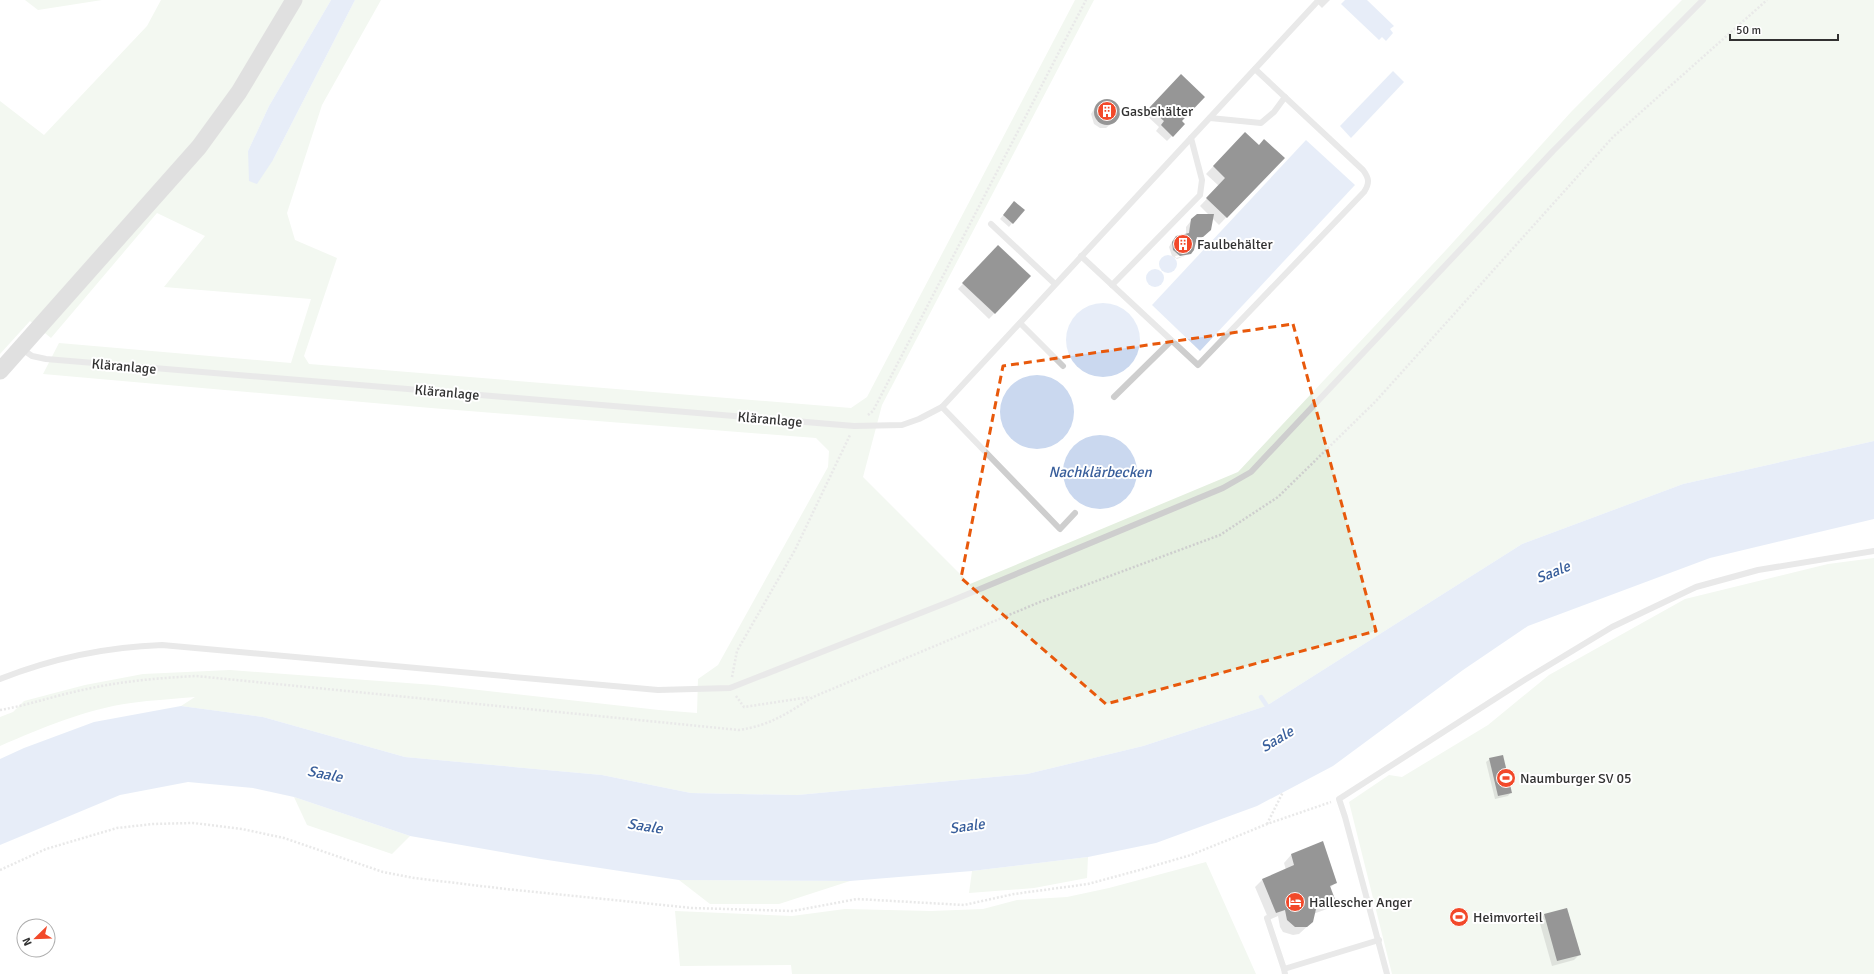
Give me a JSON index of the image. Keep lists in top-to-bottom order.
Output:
{
  "streets": {
    "lane": ["Kläranlage"]
  },
  "water": ["Nachklärbecken", "Saale"],
  "places": {
    "building": ["Gasbehälter", "Faulbehälter"],
    "sports": ["Naumburger SV 05", "Heimvorteil"],
    "hotel": ["Hallescher Anger"]
  },
  "scale_bar": "50 m",
  "north": "bottom left"
}
